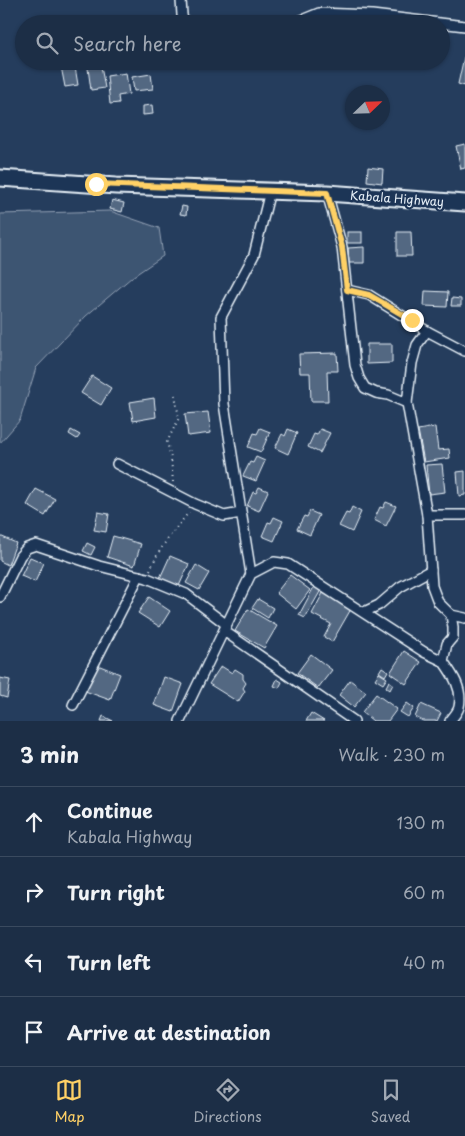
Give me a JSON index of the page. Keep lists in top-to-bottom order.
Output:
{
  "streets": {
    "main road": ["Kabala Highway"]
  },
  "north": "top right",
  "page": {
    "search": "Search here",
    "heading": ["3 min", "Walk · 230 m"],
    "list": [
      ["Continue", "Kabala Highway", "130 m"],
      ["Turn right", "60 m"],
      ["Turn left", "40 m"],
      "Arrive at destination"
    ],
    "nav": ["Map", "Directions", "Saved"]
  }
}
